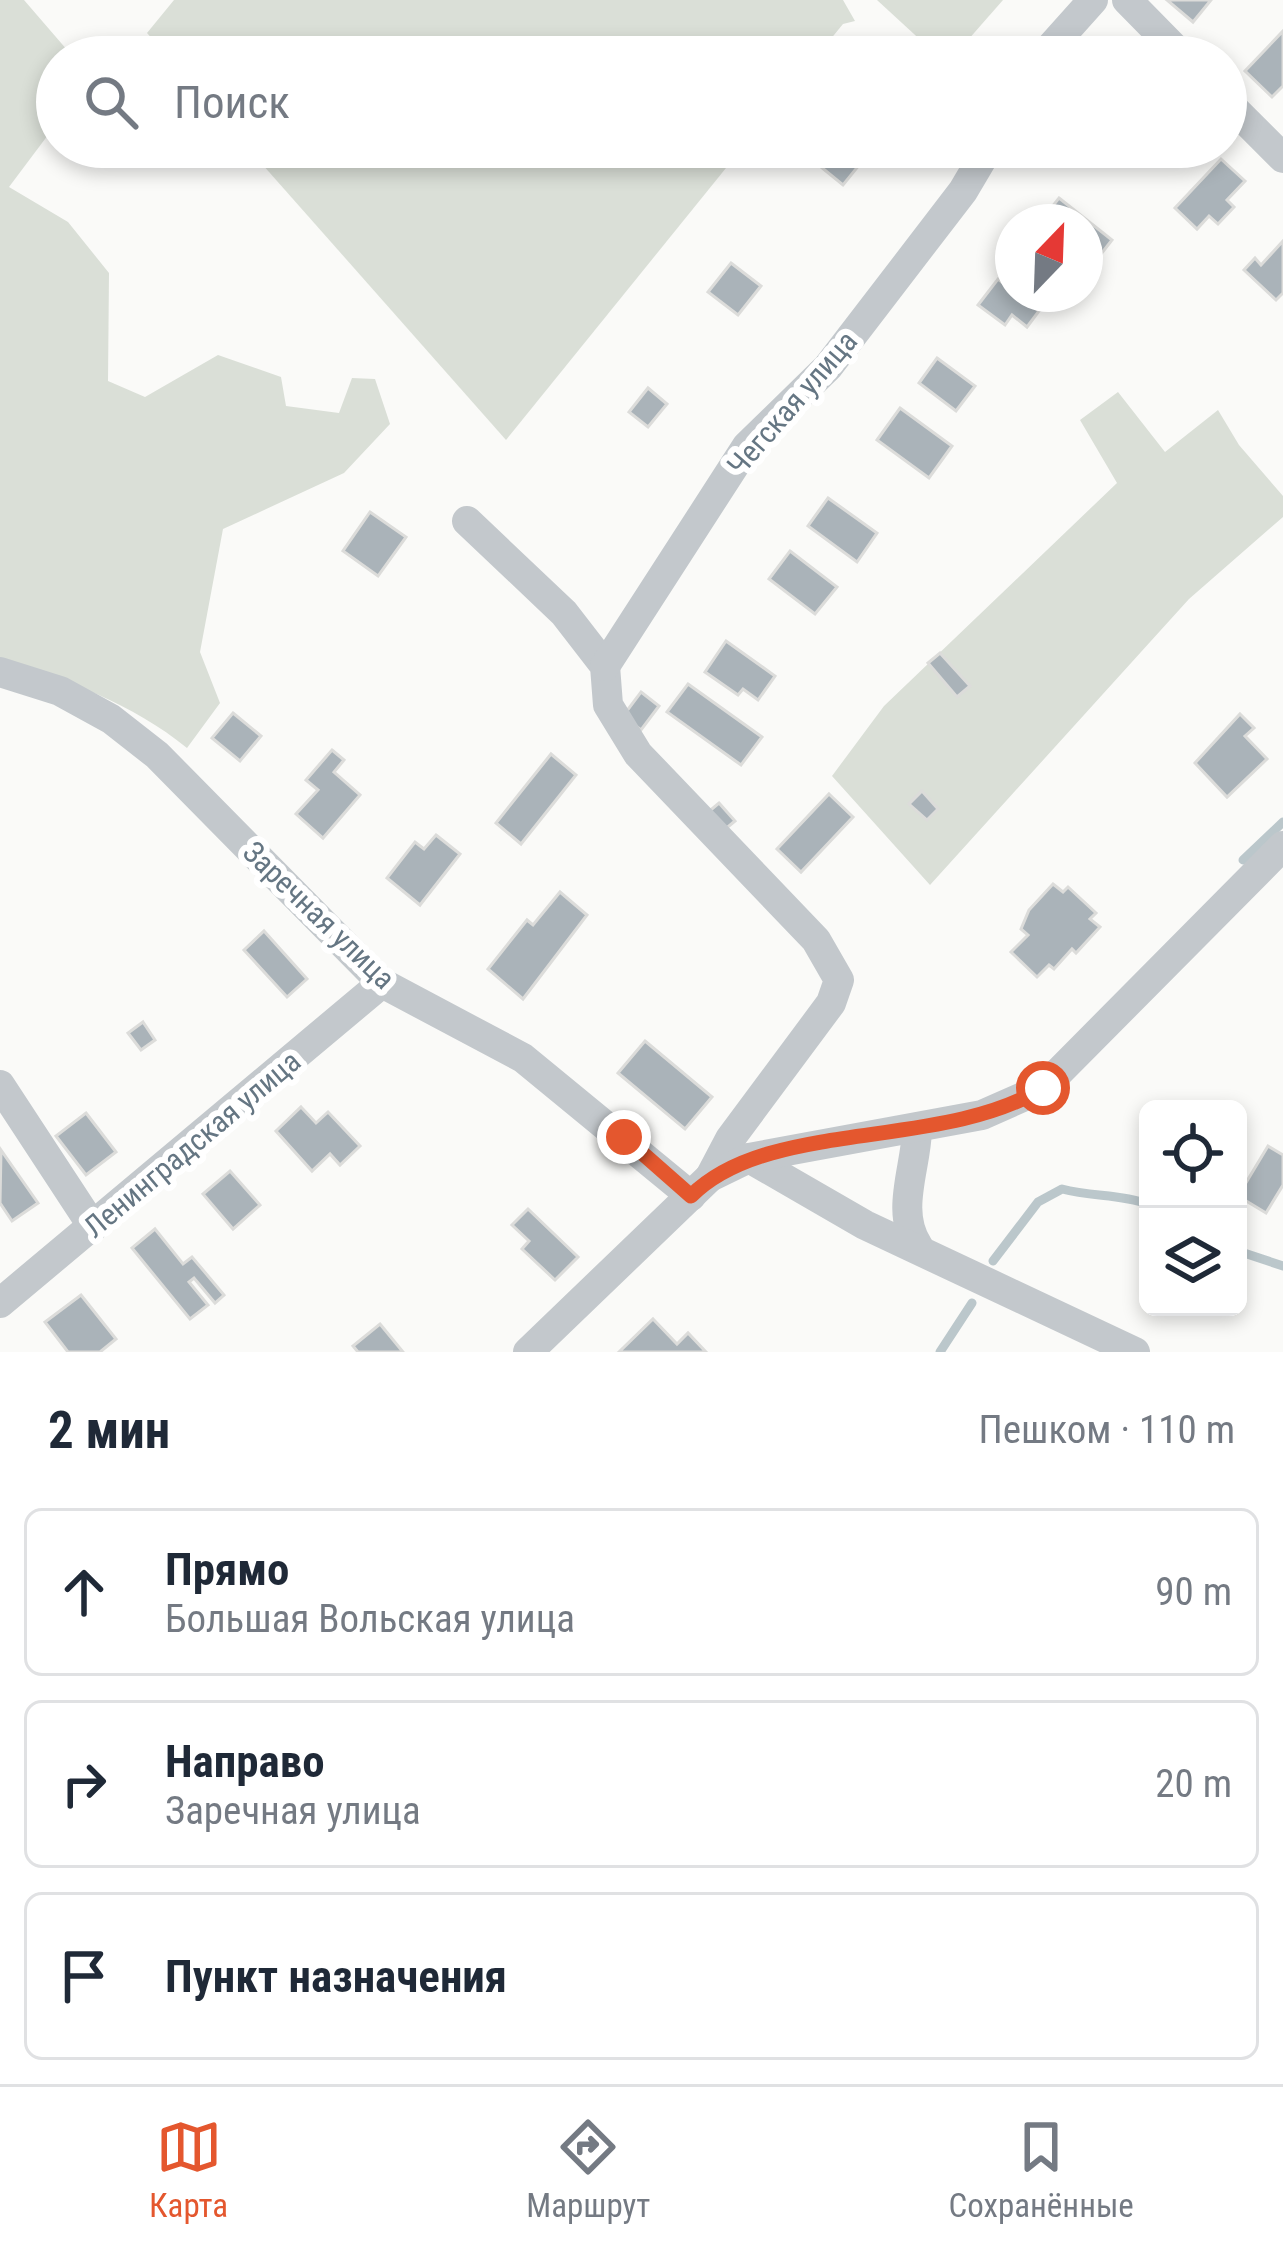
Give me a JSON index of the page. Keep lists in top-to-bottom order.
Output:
{
  "streets": {
    "street": ["Чегская улица", "Заречная улица", "Ленинградская улица"]
  },
  "crossings": [
    ["Заречная улица", "Ленинградская улица"]
  ],
  "north": "top right",
  "page": {
    "search": "Поиск",
    "heading": ["2 мин", "Пешком · 110 m"],
    "list": [
      ["Прямо", "Большая Вольская улица", "90 m"],
      ["Направо", "Заречная улица", "20 m"],
      "Пункт назначения"
    ],
    "nav": ["Карта", "Маршрут", "Сохранённые"]
  }
}
